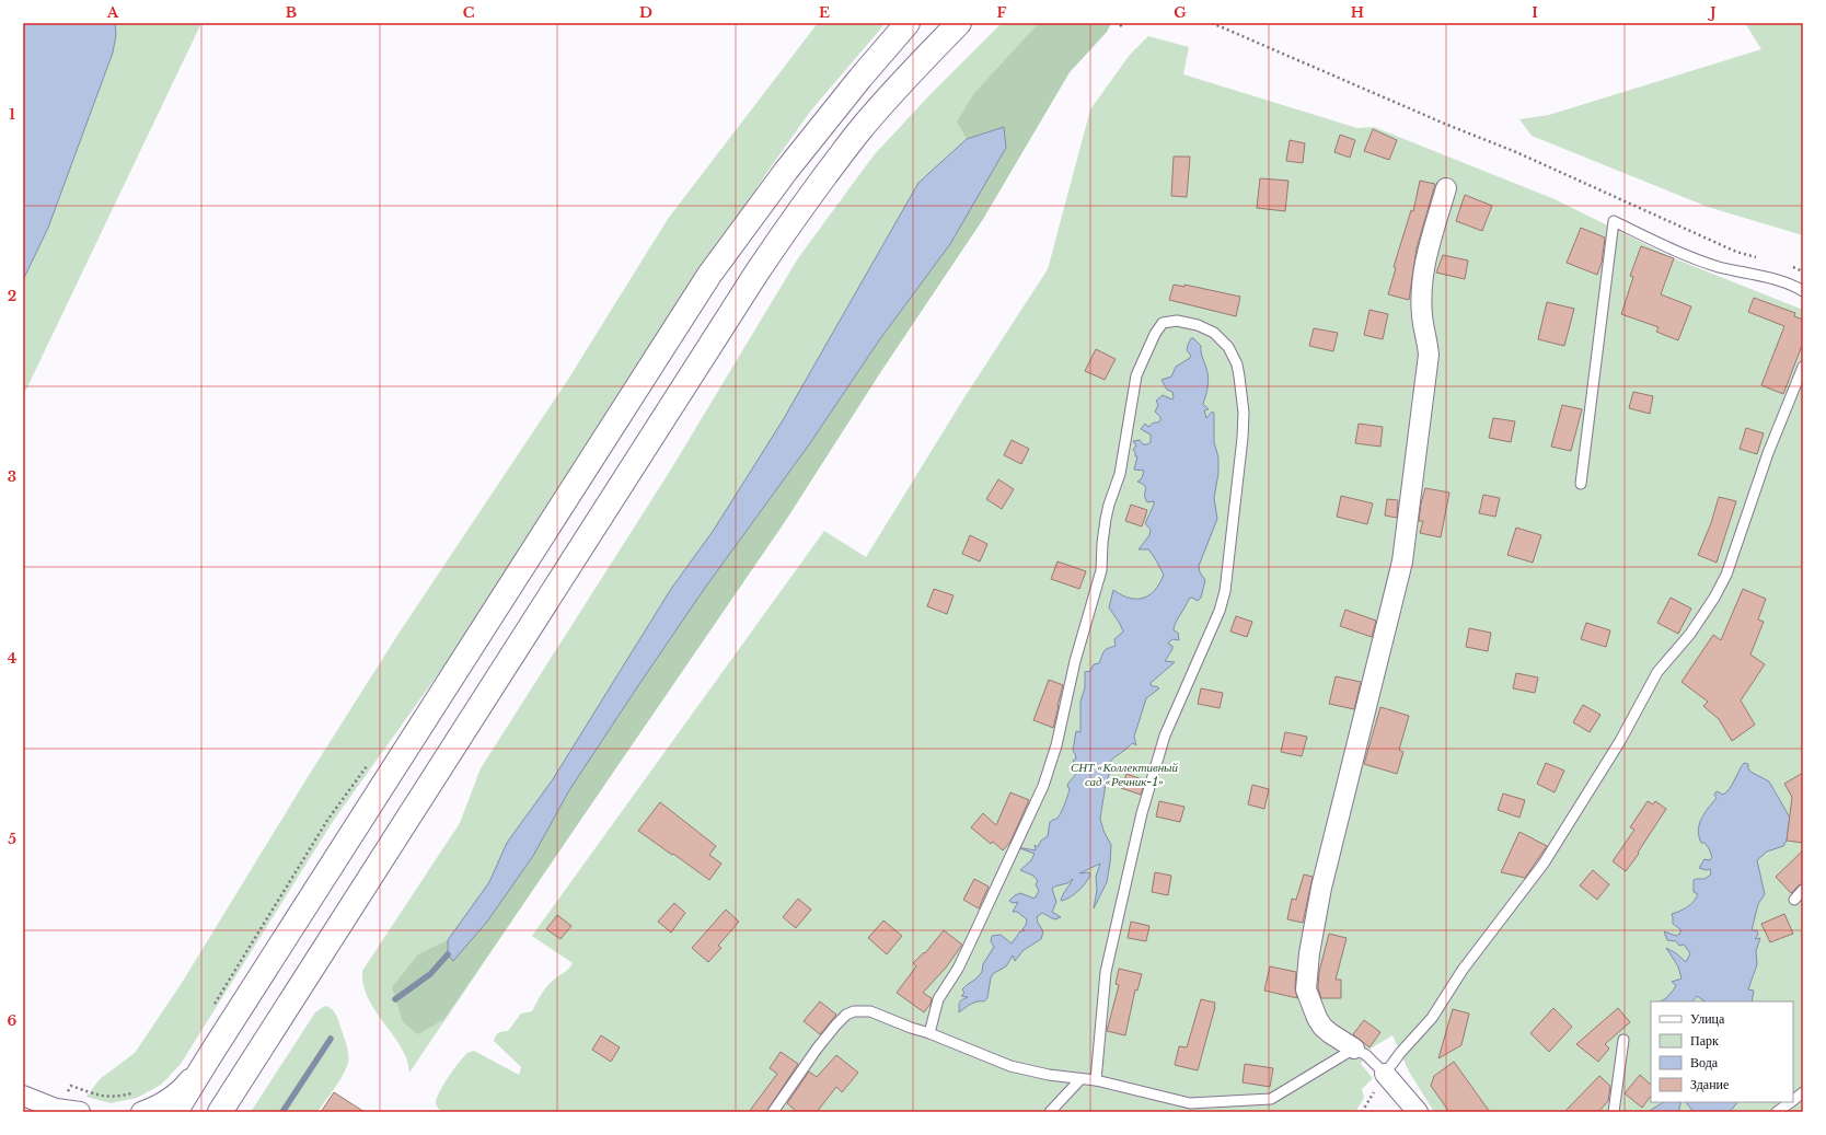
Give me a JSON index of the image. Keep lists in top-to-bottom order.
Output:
{
  "parks": ["СНТ «Коллективный сад «Речник-1»"],
  "legend": [
    "Улица",
    "Парк",
    "Вода",
    "Здание"
  ],
  "grid": {
    "columns": [
      "A",
      "B",
      "C",
      "D",
      "E",
      "F",
      "G",
      "H",
      "I",
      "J"
    ],
    "rows": [
      "1",
      "2",
      "3",
      "4",
      "5",
      "6"
    ]
  }
}
